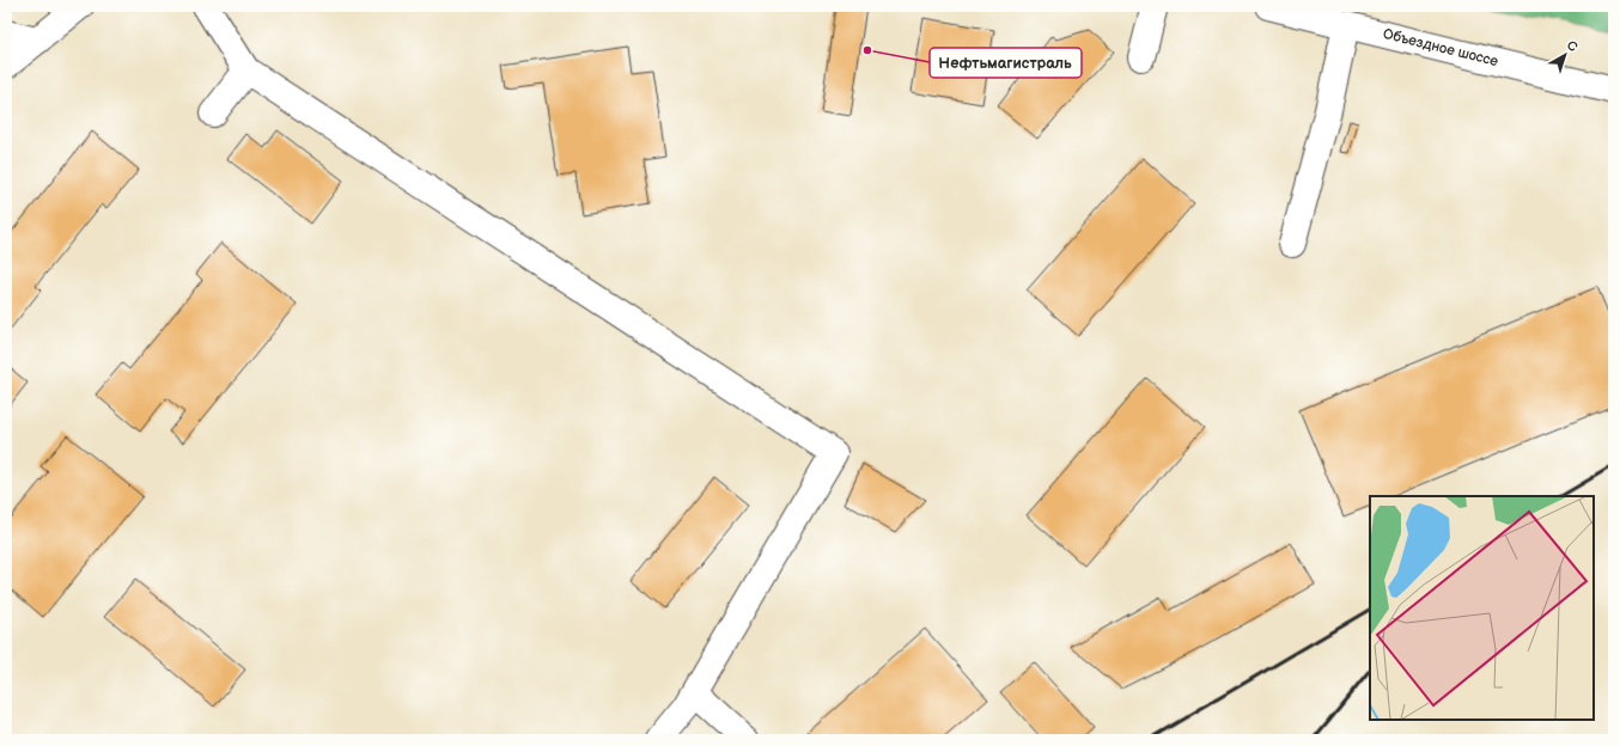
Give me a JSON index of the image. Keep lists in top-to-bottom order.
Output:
{
  "streets": {
    "main road": ["Объездное шоссе"]
  },
  "places": ["Нефтьмагистраль"],
  "north": "top right"
}
